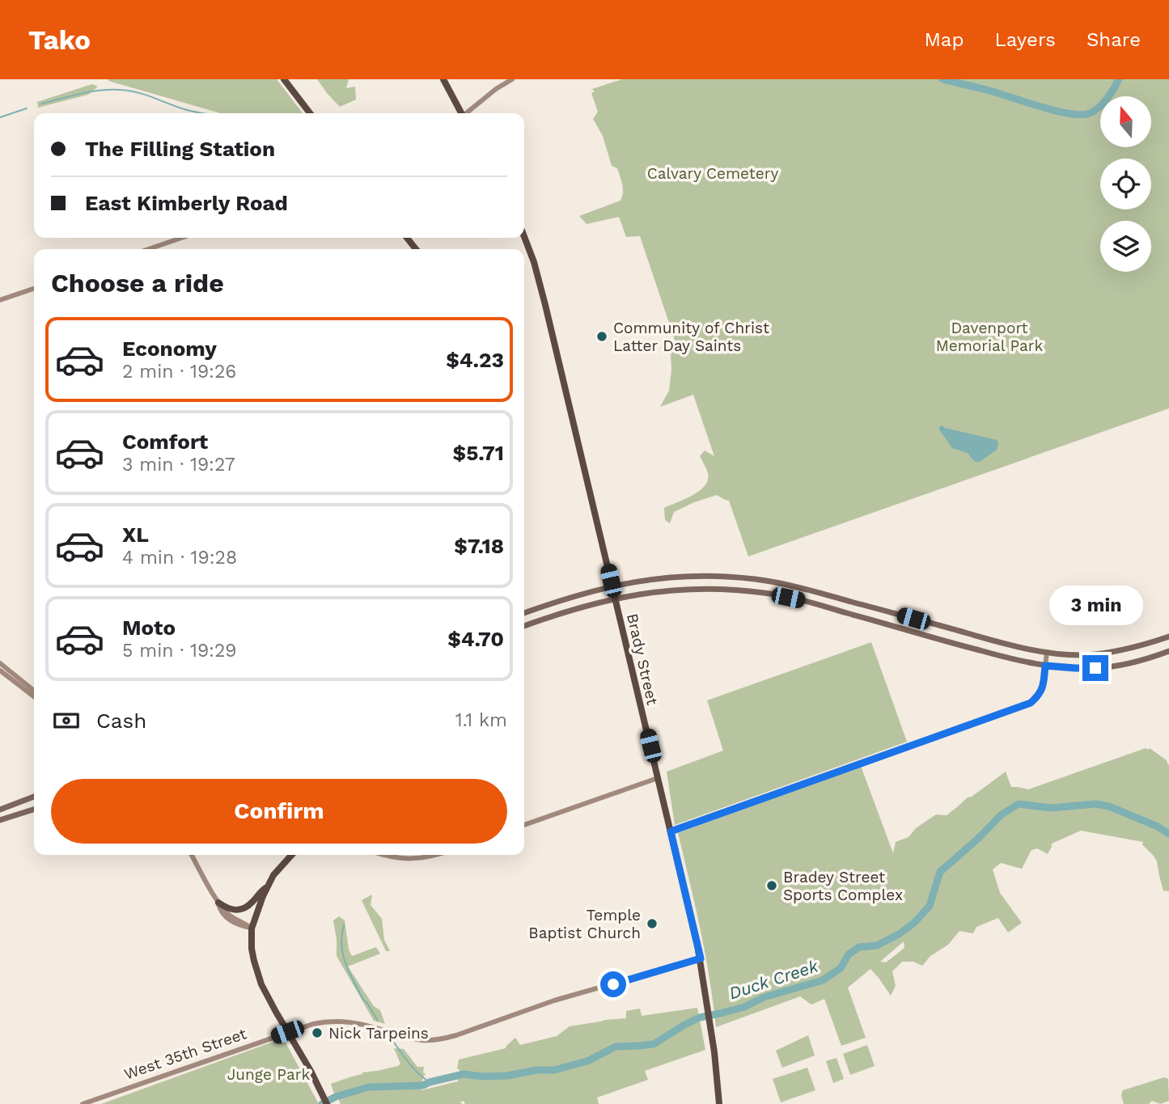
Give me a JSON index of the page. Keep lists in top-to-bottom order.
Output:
{
  "streets": {
    "highway": ["Brady Street"],
    "street": ["West 35th Street"]
  },
  "crossings": [
    ["Brady Street", "West 35th Street"]
  ],
  "water": ["Duck Creek"],
  "parks": ["Calvary Cemetery", "Davenport Memorial Park", "Junge Park"],
  "places": [
    "Community of Christ Latter Day Saints",
    "Bradey Street Sports Complex",
    "Temple Baptist Church",
    "Nick Tarpeins"
  ],
  "north": "top",
  "page": {
    "header": "Tako",
    "nav": ["Map", "Layers", "Share"],
    "banner": ["The Filling Station", "East Kimberly Road"],
    "heading": "Choose a ride",
    "list": [
      {
        "name": "Economy",
        "note": "2 min · 19:26",
        "value": "$4.23"
      },
      {
        "name": "Comfort",
        "note": "3 min · 19:27",
        "value": "$5.71"
      },
      {
        "name": "XL",
        "note": "4 min · 19:28",
        "value": "$7.18"
      },
      {
        "name": "Moto",
        "note": "5 min · 19:29",
        "value": "$4.70"
      }
    ],
    "bubble": "3 min",
    "pay": ["Cash", "1.1 km"],
    "buttons": "Confirm"
  }
}
